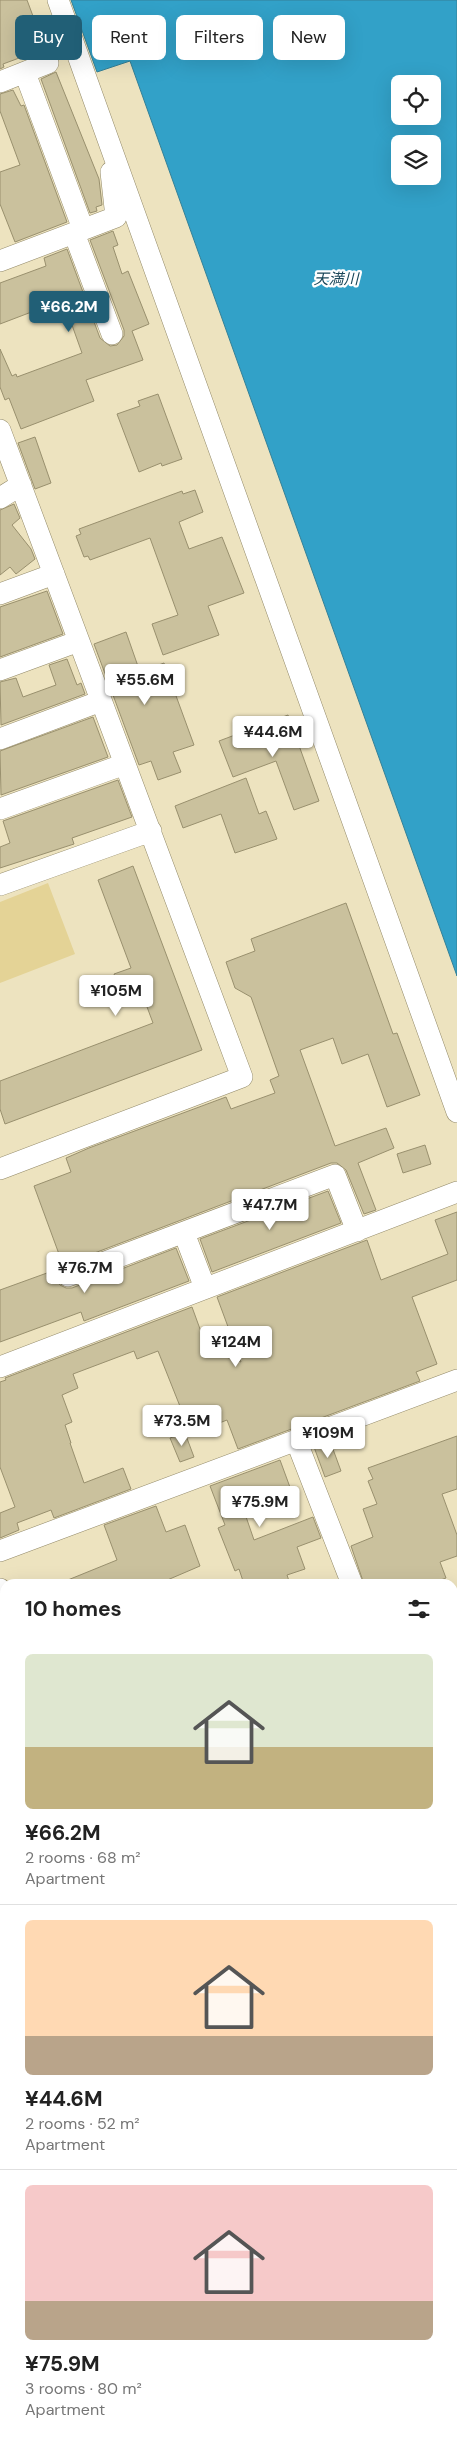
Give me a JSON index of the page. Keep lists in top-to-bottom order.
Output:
{
  "water": ["天満川"],
  "page": {
    "chip": [
      "Buy",
      "Rent",
      "Filters",
      "New"
    ],
    "price": [
      "¥66.2M",
      "¥55.6M",
      "¥44.6M",
      "¥105M",
      "¥47.7M",
      "¥76.7M",
      "¥124M",
      "¥73.5M",
      "¥109M",
      "¥75.9M"
    ],
    "heading": "10 homes",
    "list": [
      {
        "name": "¥66.2M",
        "note": "2 rooms · 68 m² · Apartment"
      },
      {
        "name": "¥44.6M",
        "note": "2 rooms · 52 m² · Apartment"
      },
      {
        "name": "¥75.9M",
        "note": "3 rooms · 80 m² · Apartment"
      }
    ]
  }
}
